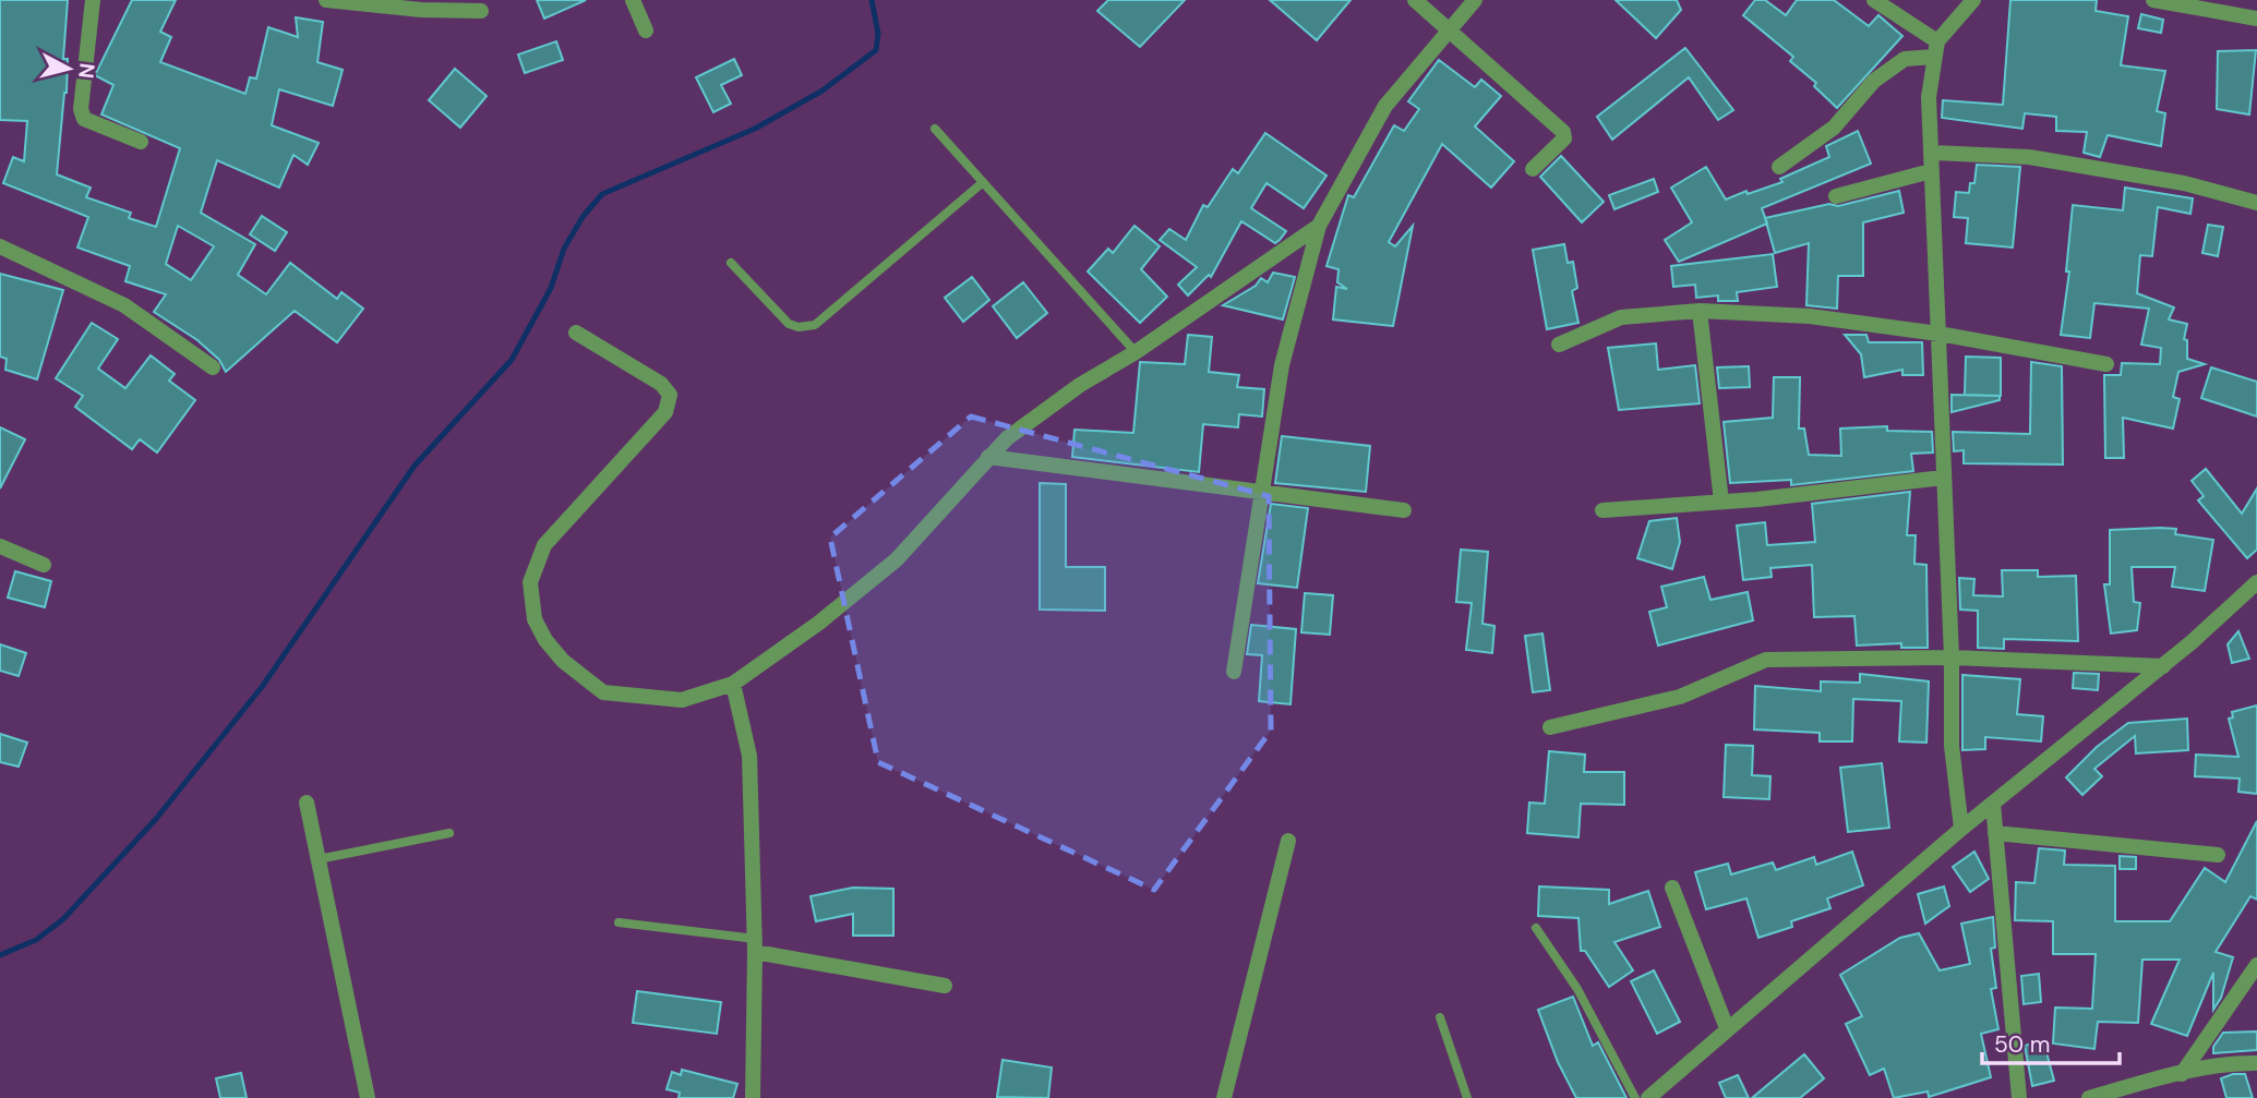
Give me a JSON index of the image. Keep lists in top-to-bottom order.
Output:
{
  "scale_bar": "50 m",
  "north": "right"
}
